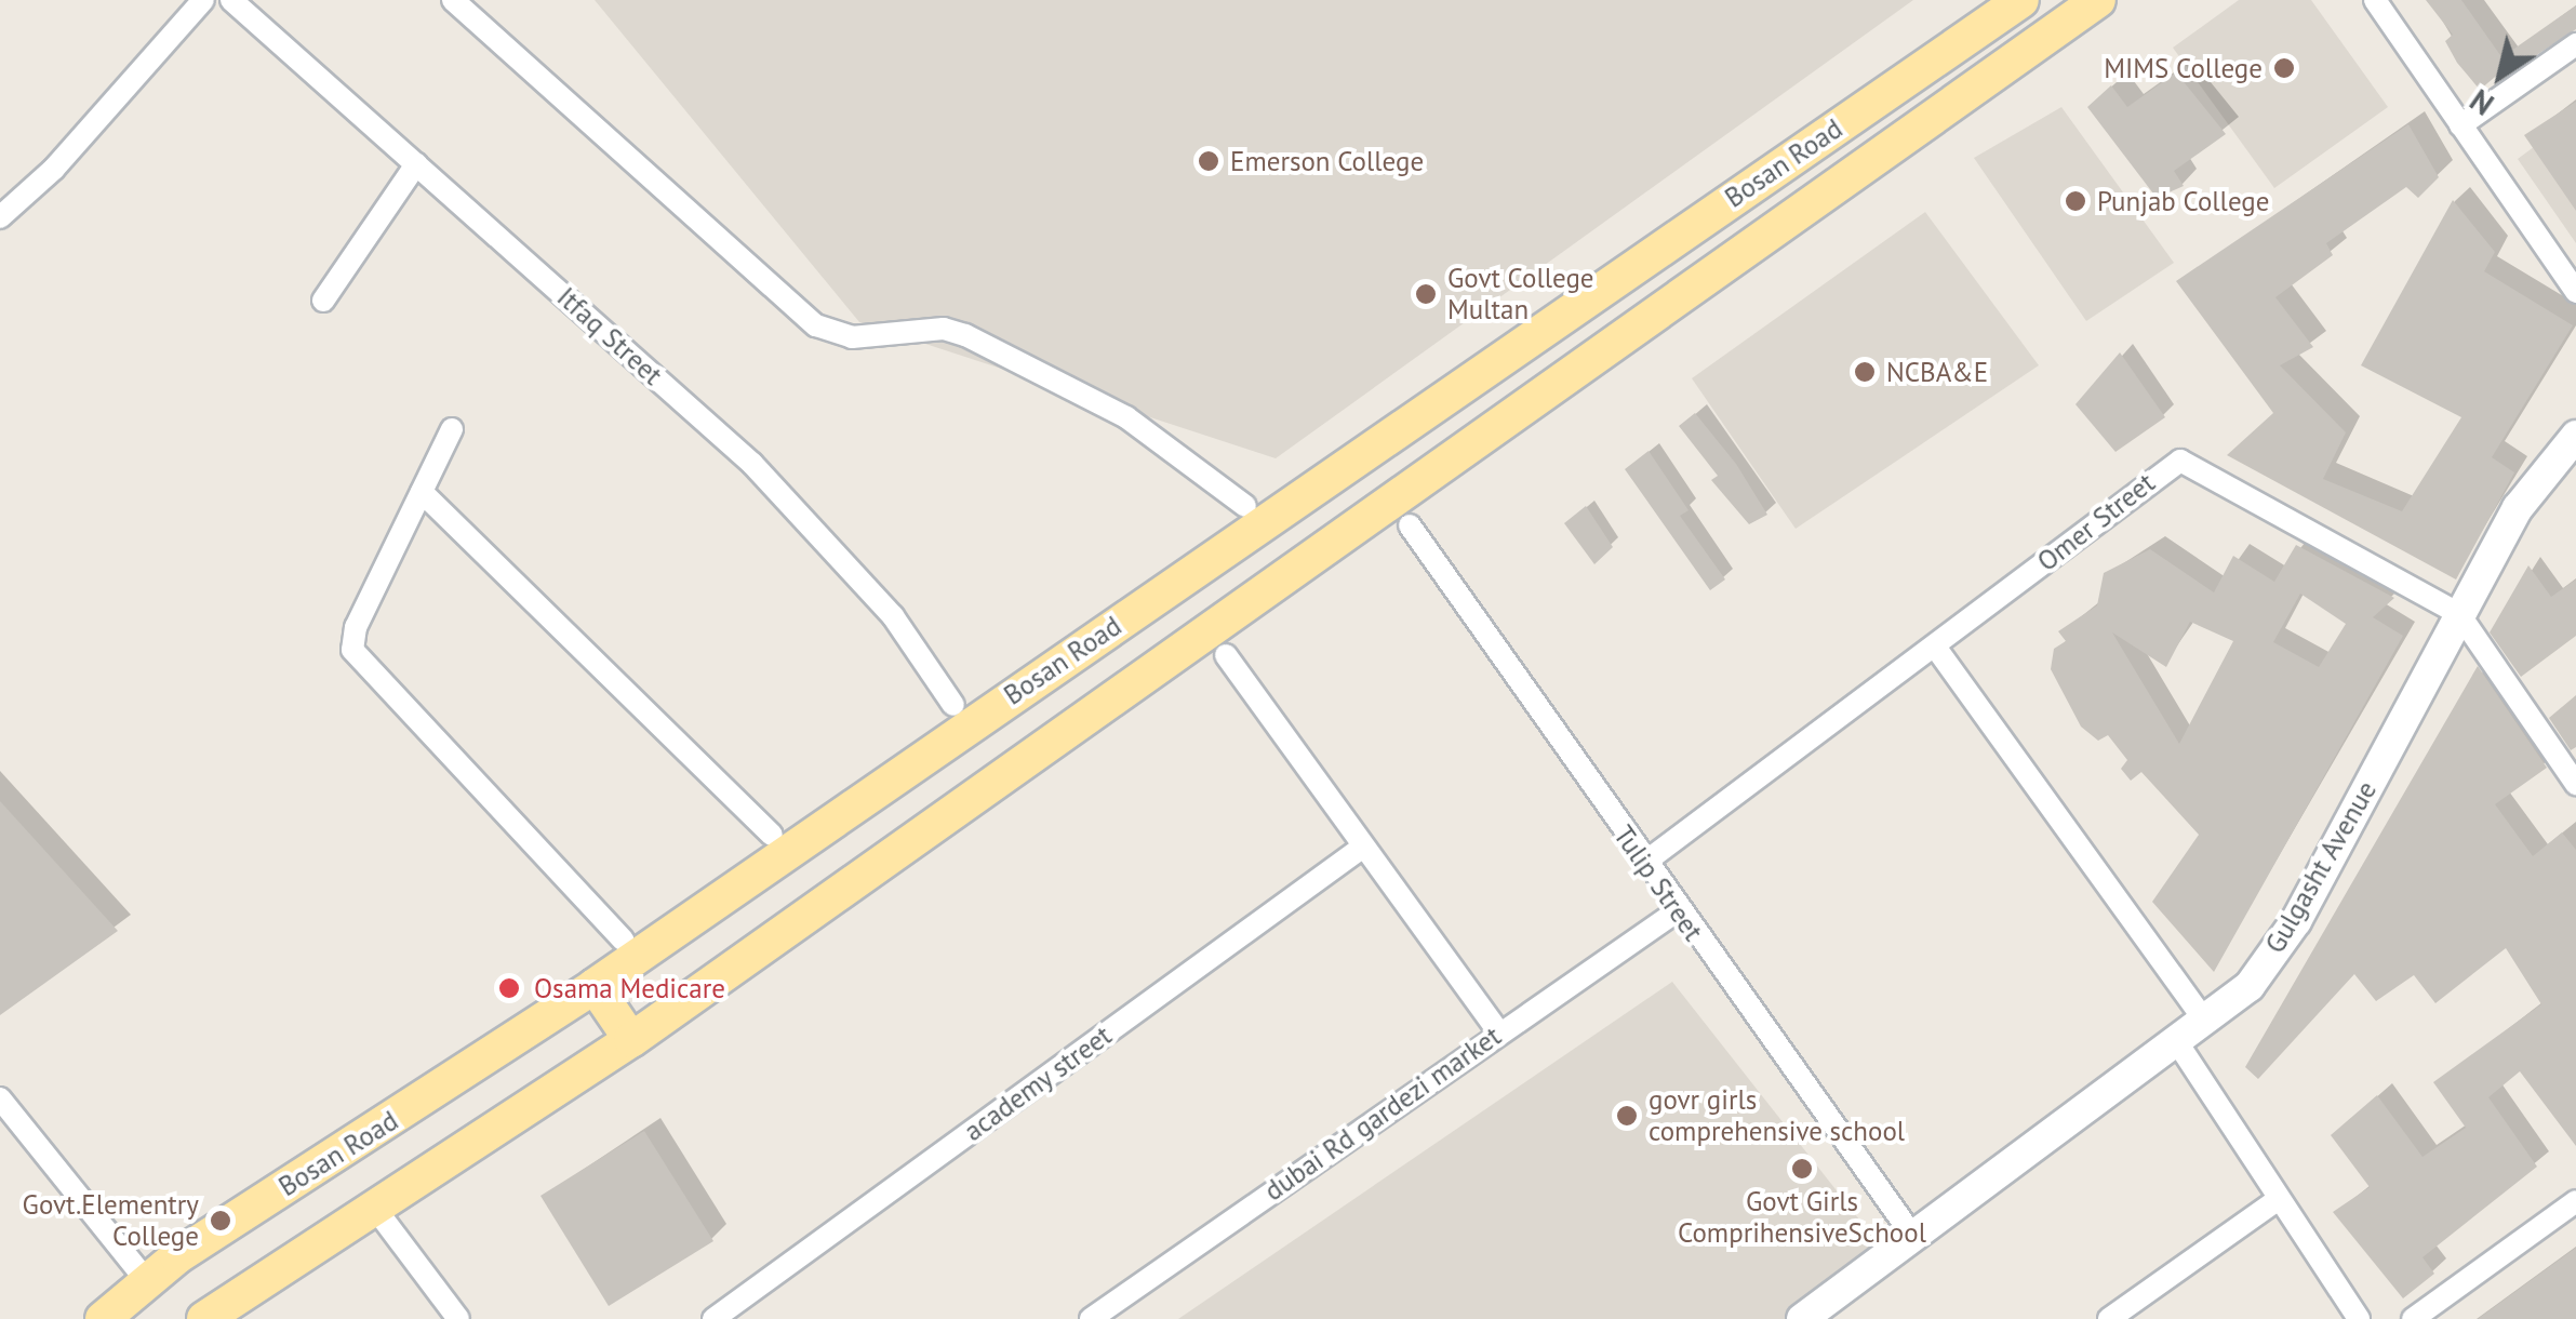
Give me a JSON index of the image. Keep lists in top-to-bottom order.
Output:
{
  "streets": {
    "main road": ["Bosan Road"],
    "street": [
      "Itfaq Street",
      "Omer Street",
      "Gulgasht Avenue",
      "Tulip Street",
      "academy street",
      "dubai Rd gardezi market"
    ]
  },
  "crossings": [
    ["Omer Street", "Gulgasht Avenue"],
    ["Omer Street", "Tulip Street"],
    ["Gulgasht Avenue", "Tulip Street"],
    ["Tulip Street", "dubai Rd gardezi market"]
  ],
  "places": [
    "MIMS College",
    "Emerson College",
    "Punjab College",
    "Govt College Multan",
    "NCBA&E",
    "Osama Medicare",
    "govr girls comprehensive school",
    "Govt Girls ComprihensiveSchool",
    "Govt.Elementry College"
  ],
  "north": "bottom left"
}
